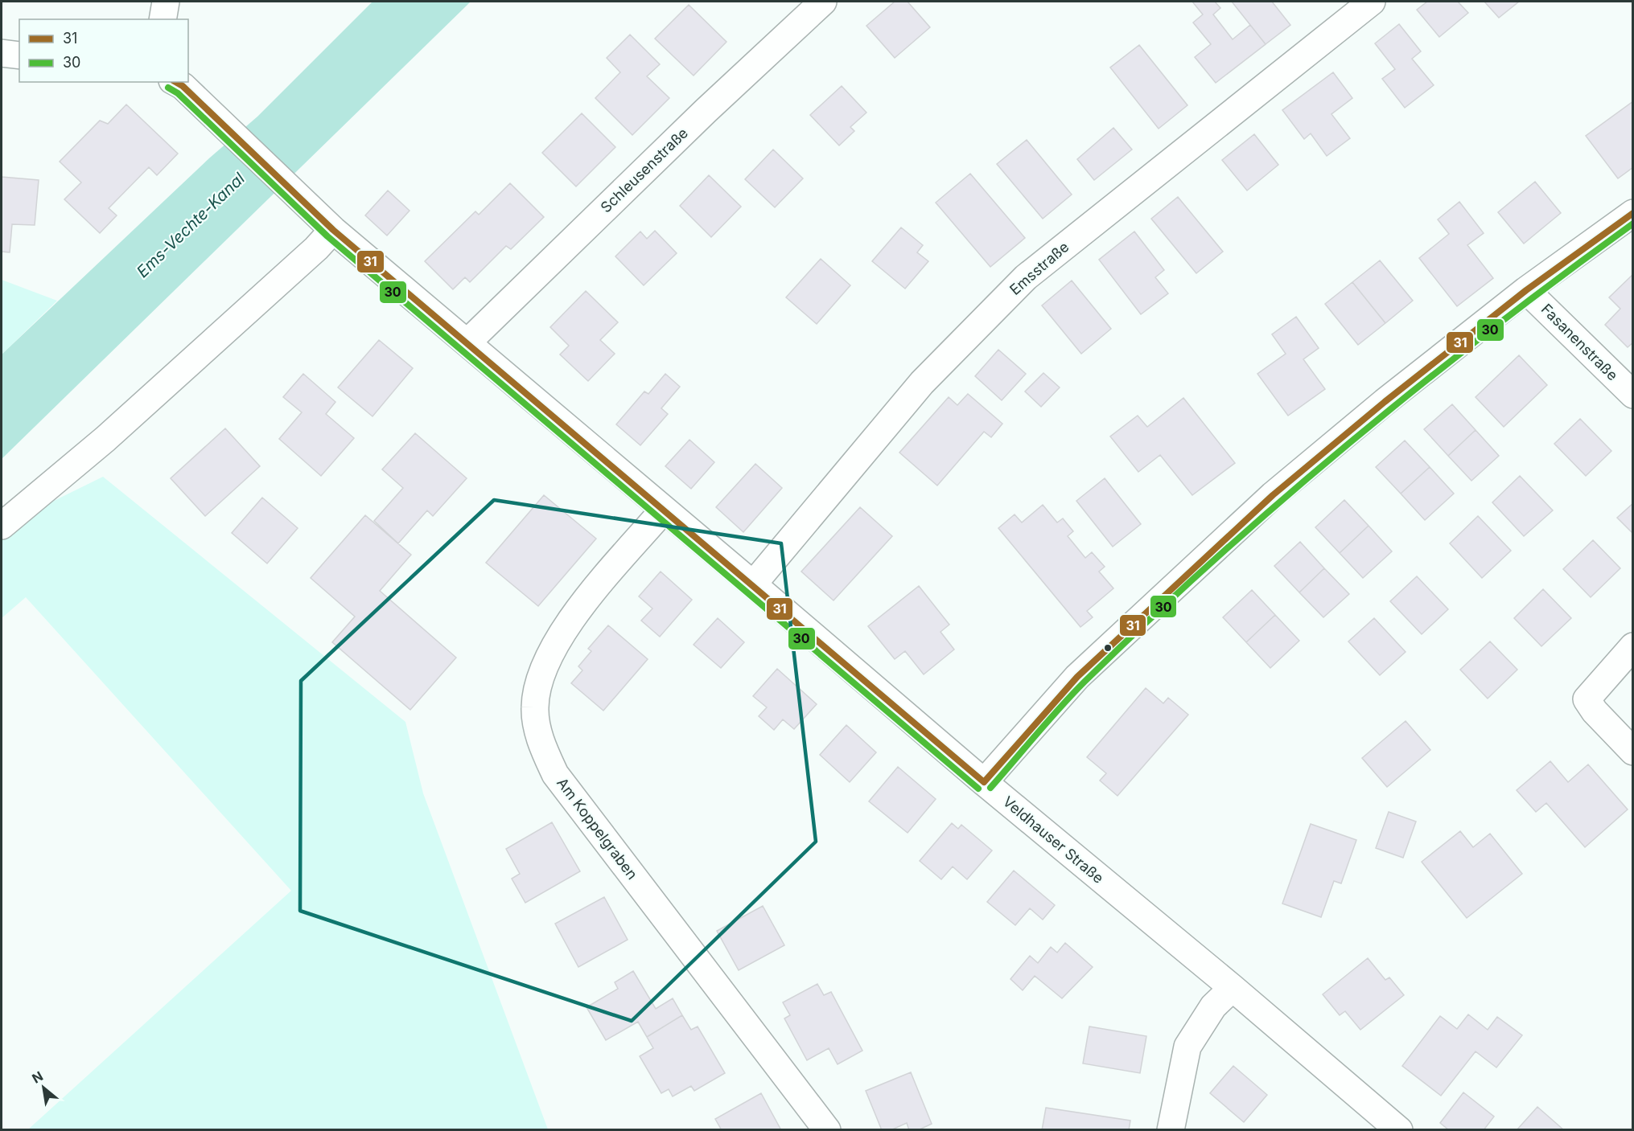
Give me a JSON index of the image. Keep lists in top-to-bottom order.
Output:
{
  "streets": {
    "street": [
      "Schleusenstraße",
      "Emsstraße",
      "Fasanenstraße",
      "Am Koppelgraben",
      "Veldhauser Straße"
    ]
  },
  "crossings": [
    ["Schleusenstraße", "Veldhauser Straße"],
    ["Emsstraße", "Veldhauser Straße"],
    ["Am Koppelgraben", "Veldhauser Straße"]
  ],
  "water": ["Ems-Vechte-Kanal"],
  "lines": ["transit line 31", "transit line 30"],
  "legend": ["31", "30"],
  "north": "top left"
}
